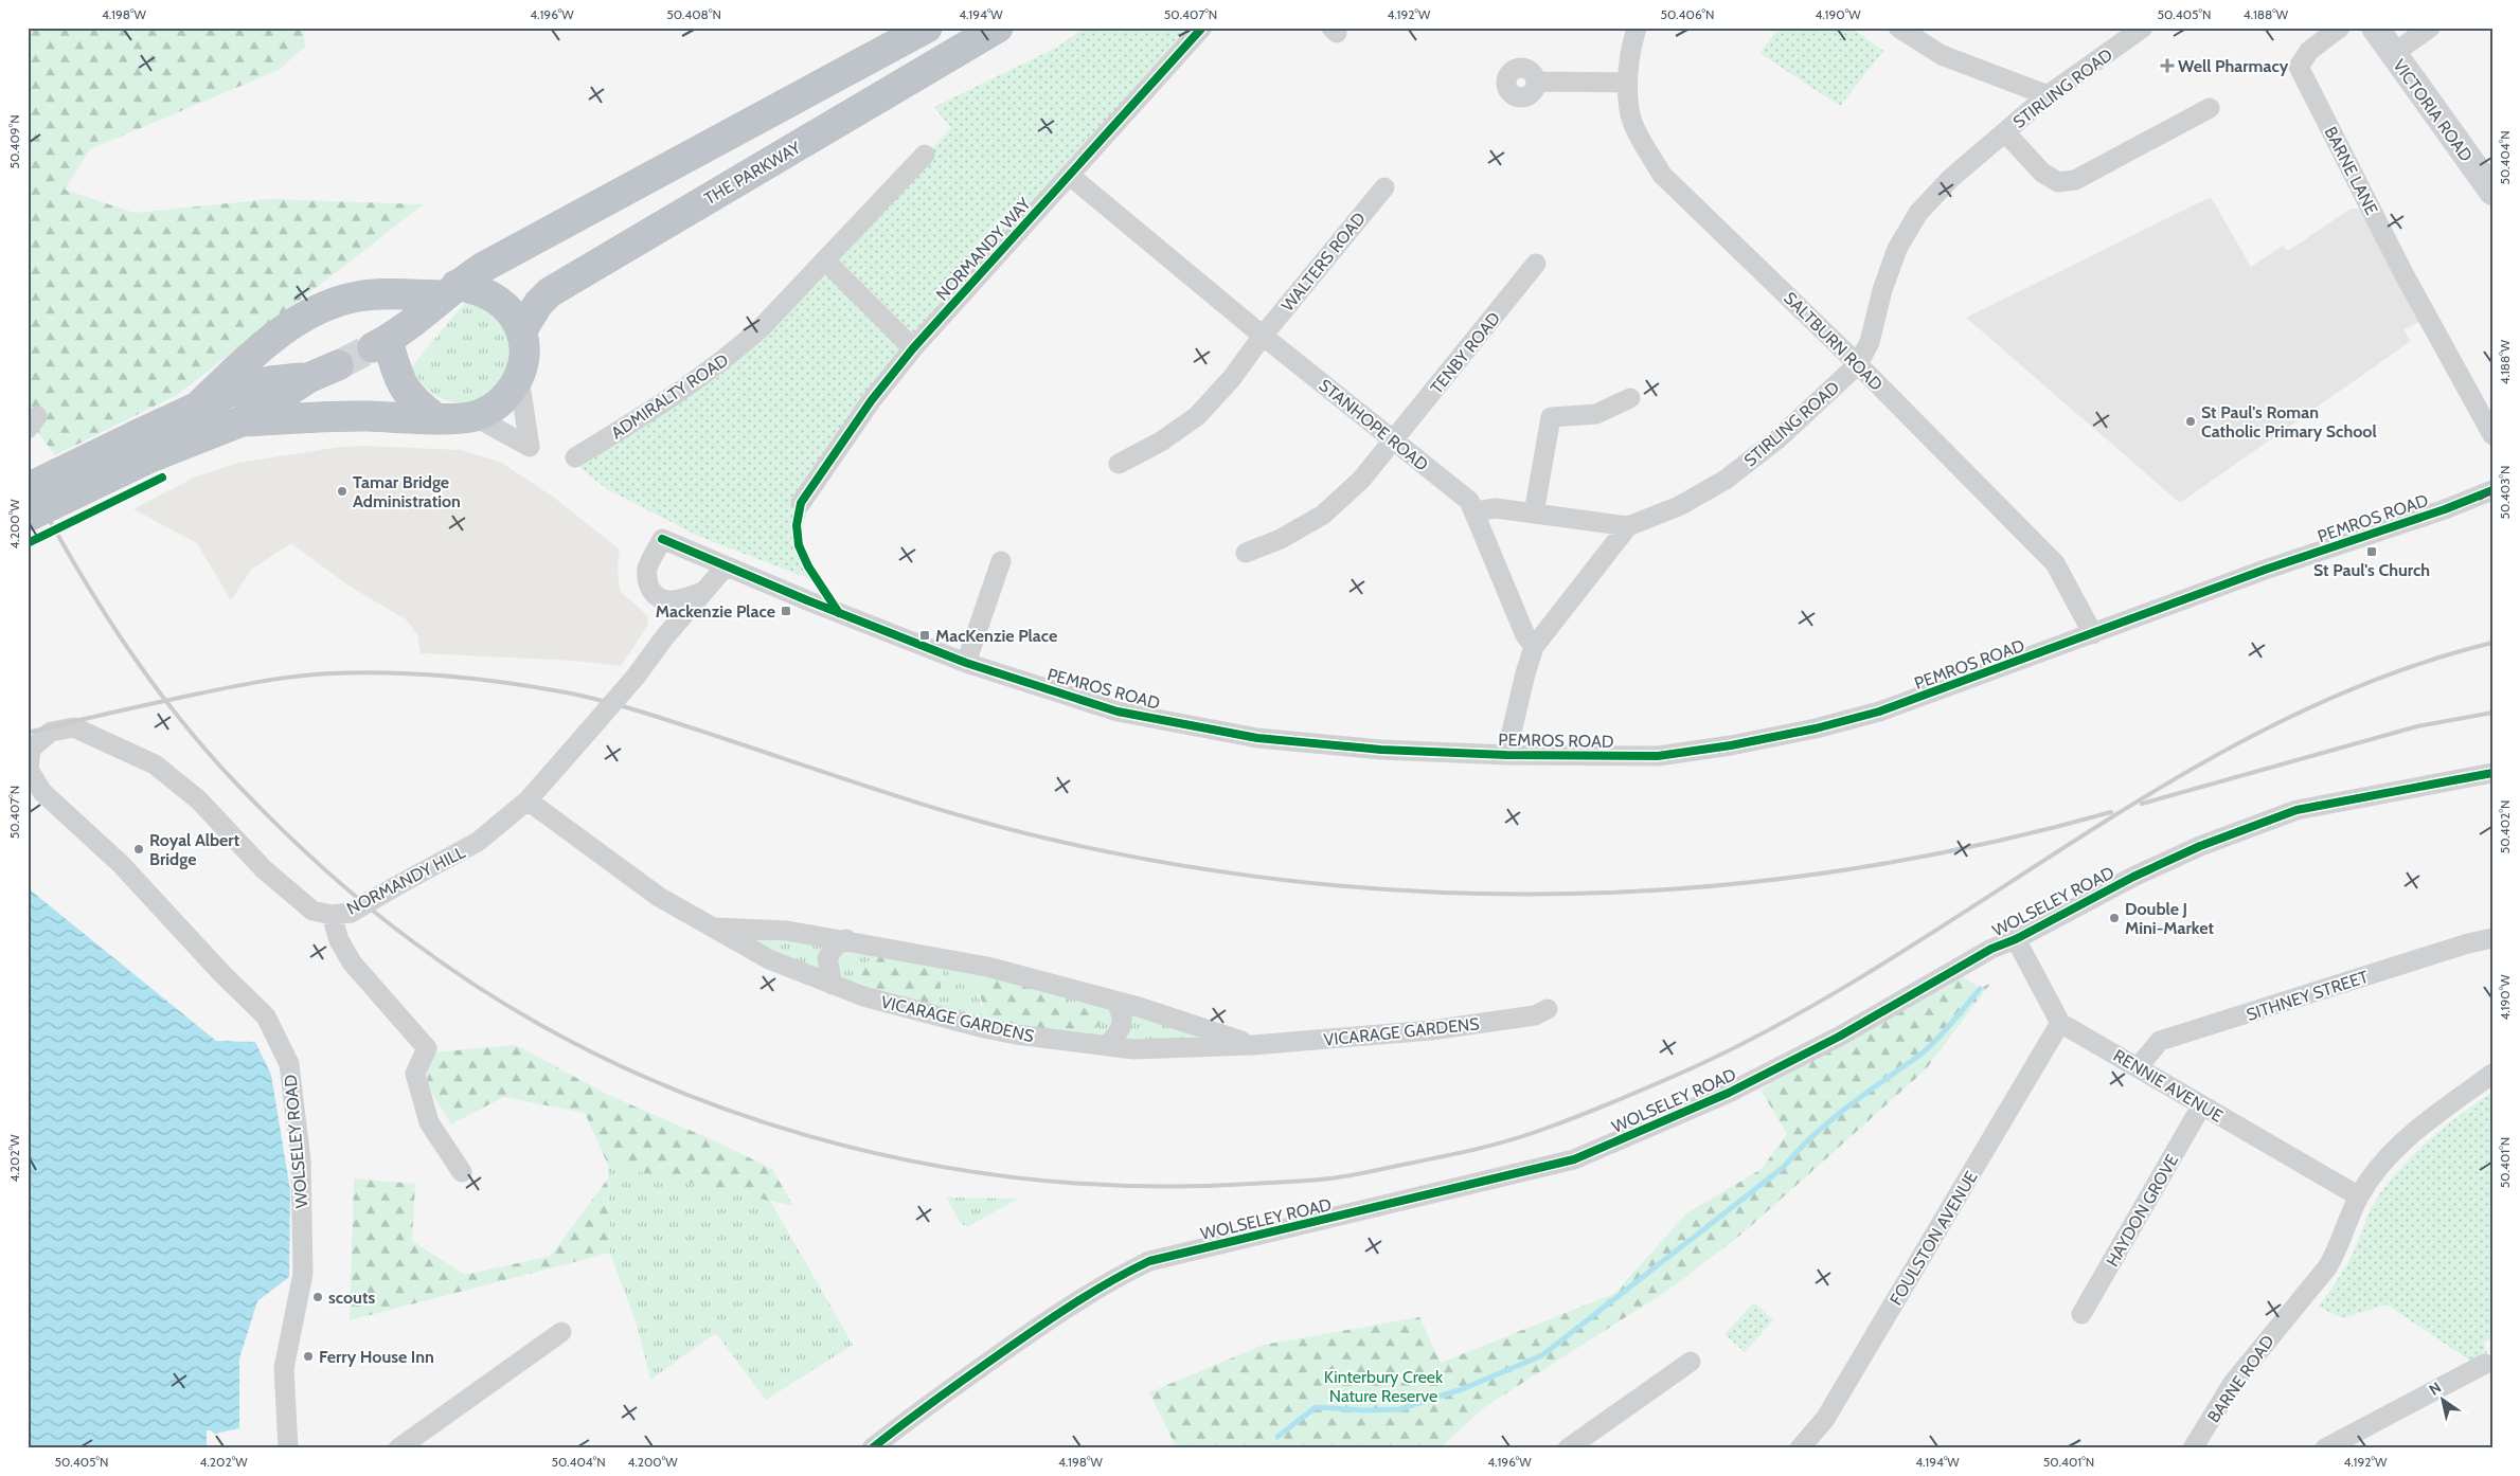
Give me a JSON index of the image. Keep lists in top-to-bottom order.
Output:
{
  "streets": {
    "highway": ["THE PARKWAY"],
    "street": [
      "STIRLING ROAD",
      "VICTORIA ROAD",
      "BARNE LANE",
      "NORMANDY WAY",
      "WALTERS ROAD",
      "SALTBURN ROAD",
      "TENBY ROAD",
      "ADMIRALTY ROAD",
      "STANHOPE ROAD",
      "PEMROS ROAD",
      "NORMANDY HILL",
      "WOLSELEY ROAD",
      "SITHNEY STREET",
      "VICARAGE GARDENS",
      "RENNIE AVENUE",
      "HAYDON GROVE",
      "FOULSTON AVENUE",
      "BARNE ROAD"
    ]
  },
  "crossings": [
    ["STIRLING ROAD", "SALTBURN ROAD"],
    ["STIRLING ROAD", "STANHOPE ROAD"],
    ["NORMANDY WAY", "STANHOPE ROAD"],
    ["WALTERS ROAD", "STANHOPE ROAD"],
    ["SALTBURN ROAD", "PEMROS ROAD"],
    ["TENBY ROAD", "STANHOPE ROAD"],
    ["PEMROS ROAD", "NORMANDY HILL"],
    ["NORMANDY HILL", "WOLSELEY ROAD"],
    ["NORMANDY HILL", "VICARAGE GARDENS"],
    ["SITHNEY STREET", "RENNIE AVENUE"],
    ["RENNIE AVENUE", "HAYDON GROVE"],
    ["RENNIE AVENUE", "FOULSTON AVENUE"],
    ["RENNIE AVENUE", "BARNE ROAD"]
  ],
  "parks": ["Kinterbury Creek Nature Reserve"],
  "places": {
    "health": ["Well Pharmacy"],
    "other": [
      "St Paul's Roman Catholic Primary School",
      "Tamar Bridge Administration",
      "Royal Albert Bridge",
      "Double J Mini-Market",
      "scouts",
      "Ferry House Inn"
    ],
    "transit": ["St Paul's Church", "Mackenzie Place", "MacKenzie Place"]
  },
  "north": "top left",
  "coordinates": [
    "4.198°W",
    "4.196°W",
    "50.408°N",
    "4.194°W",
    "50.407°N",
    "4.192°W",
    "50.406°N",
    "4.190°W",
    "50.405°N",
    "4.188°W",
    "50.409°N",
    "50.404°N",
    "50.403°N",
    "4.200°W",
    "50.402°N",
    "4.202°W",
    "50.401°N"
  ]
}
